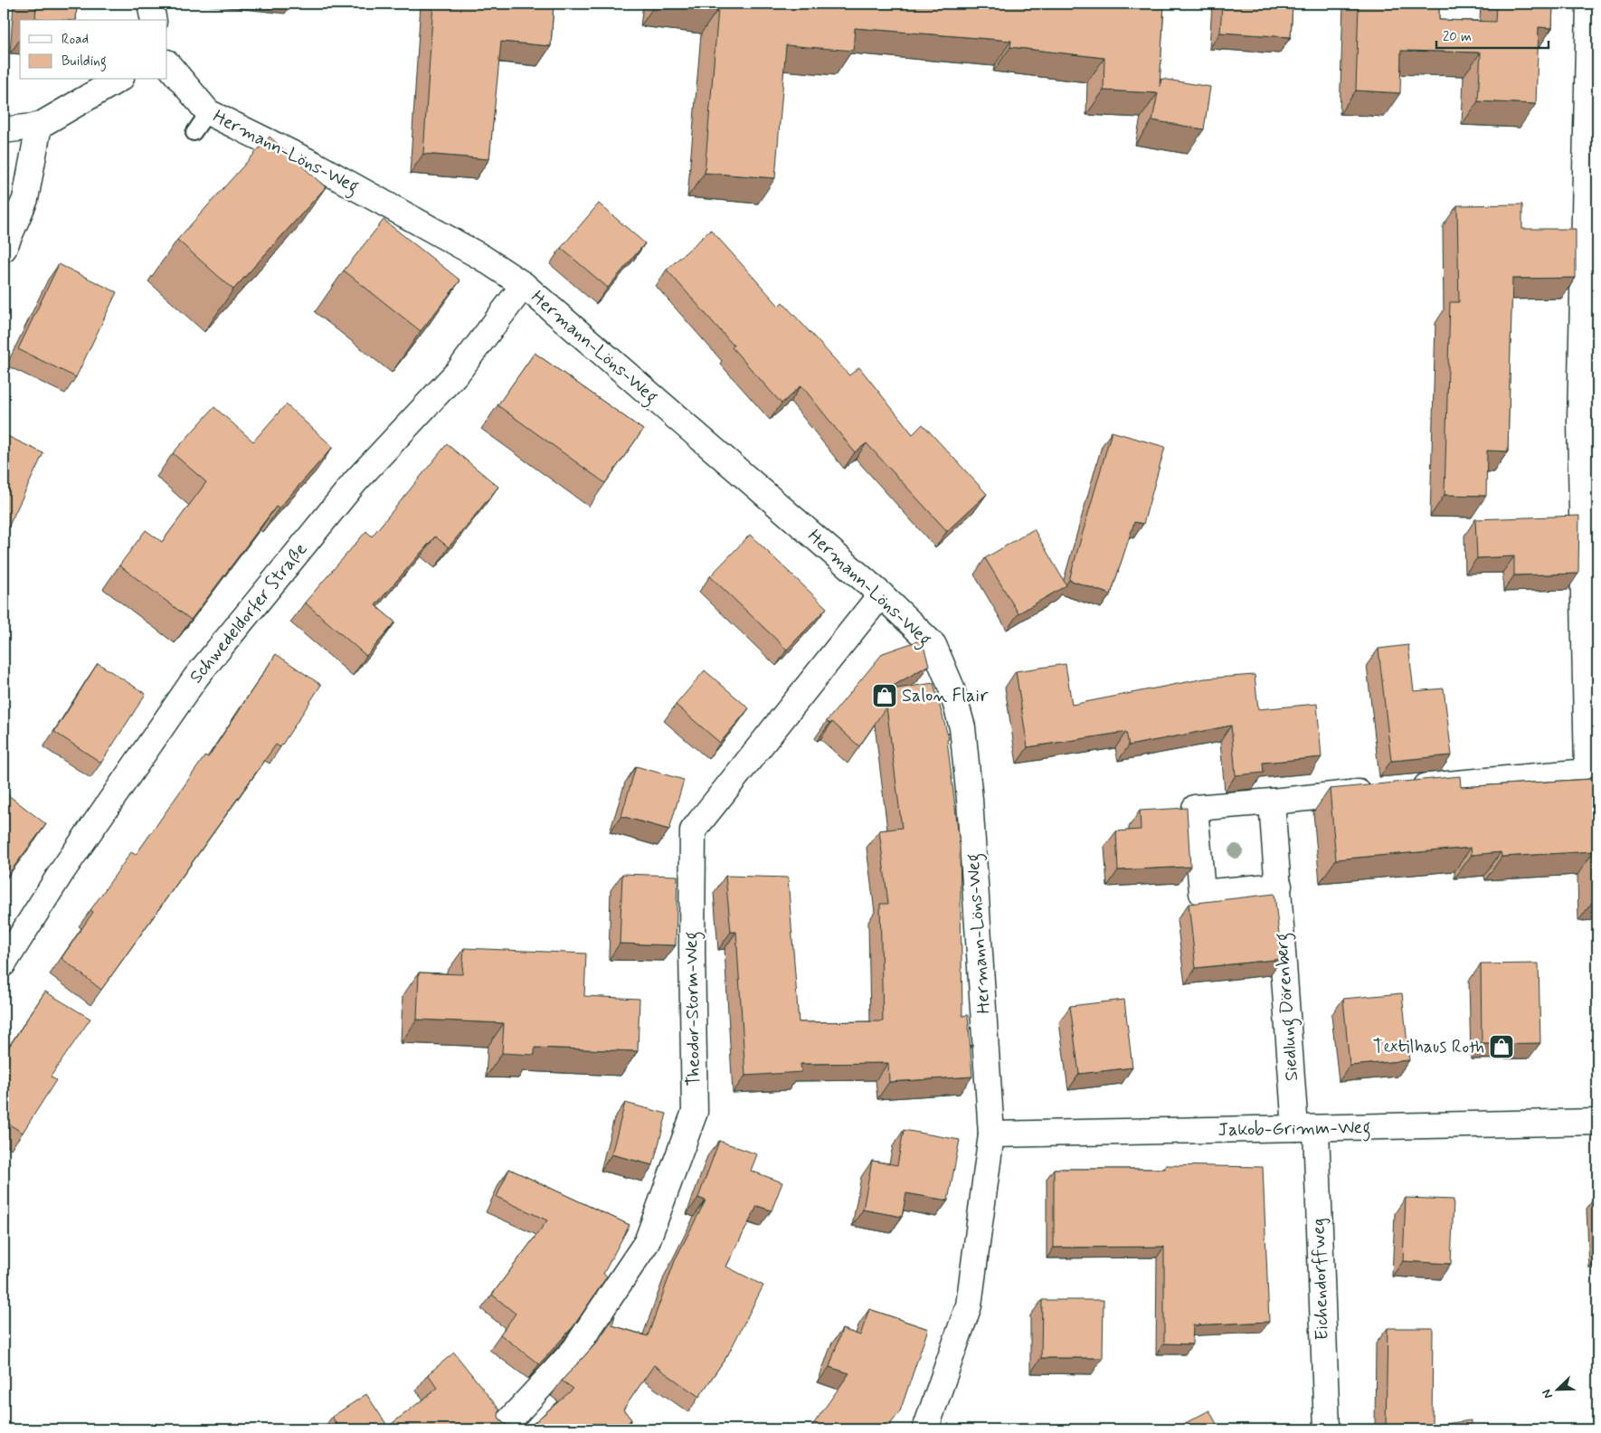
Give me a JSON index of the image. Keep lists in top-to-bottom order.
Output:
{
  "streets": {
    "street": [
      "Hermann-Löns-Weg",
      "Schwedeldorfer Straße",
      "Siedlung Dörenberg",
      "Theodor-Storm-Weg",
      "Jakob-Grimm-Weg",
      "Eichendorffweg"
    ]
  },
  "crossings": [
    ["Hermann-Löns-Weg", "Schwedeldorfer Straße"],
    ["Hermann-Löns-Weg", "Theodor-Storm-Weg"],
    ["Hermann-Löns-Weg", "Jakob-Grimm-Weg"],
    ["Siedlung Dörenberg", "Jakob-Grimm-Weg"],
    ["Siedlung Dörenberg", "Eichendorffweg"],
    ["Jakob-Grimm-Weg", "Eichendorffweg"]
  ],
  "places": {
    "shop": ["Salon Flair", "Textilhaus Roth"]
  },
  "legend": ["Road", "Building"],
  "scale_bar": "20 m",
  "north": "bottom left"
}
